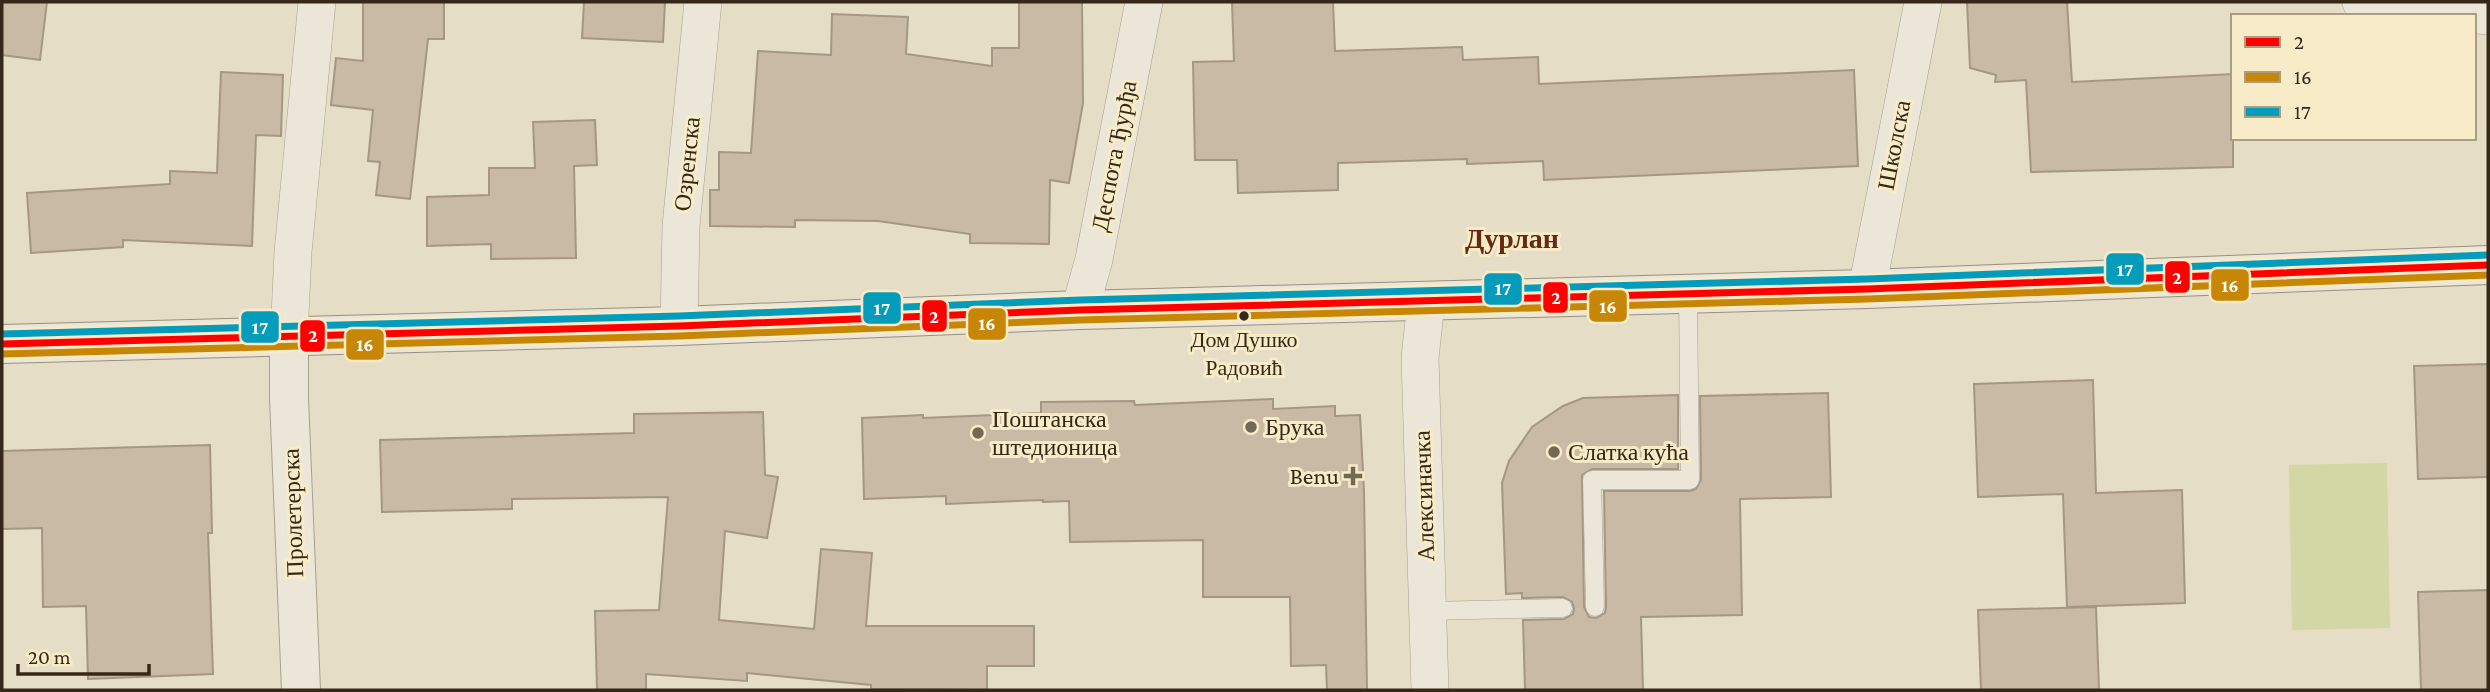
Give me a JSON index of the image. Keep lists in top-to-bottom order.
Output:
{
  "streets": {
    "main road": ["Пролетерска"],
    "street": [
      "Школска",
      "Деспота Ђурђа",
      "Озренска",
      "Алексиначка"
    ]
  },
  "districts": ["Дурлан"],
  "places": {
    "other": [
      "Дом Душко Радовић",
      "Брука",
      "Поштанска штедионица",
      "Слатка кућа"
    ],
    "health": ["Benu"]
  },
  "lines": ["transit line 17", "transit line 2", "transit line 16"],
  "legend": ["2", "16", "17"],
  "scale_bar": "20 m"
}
